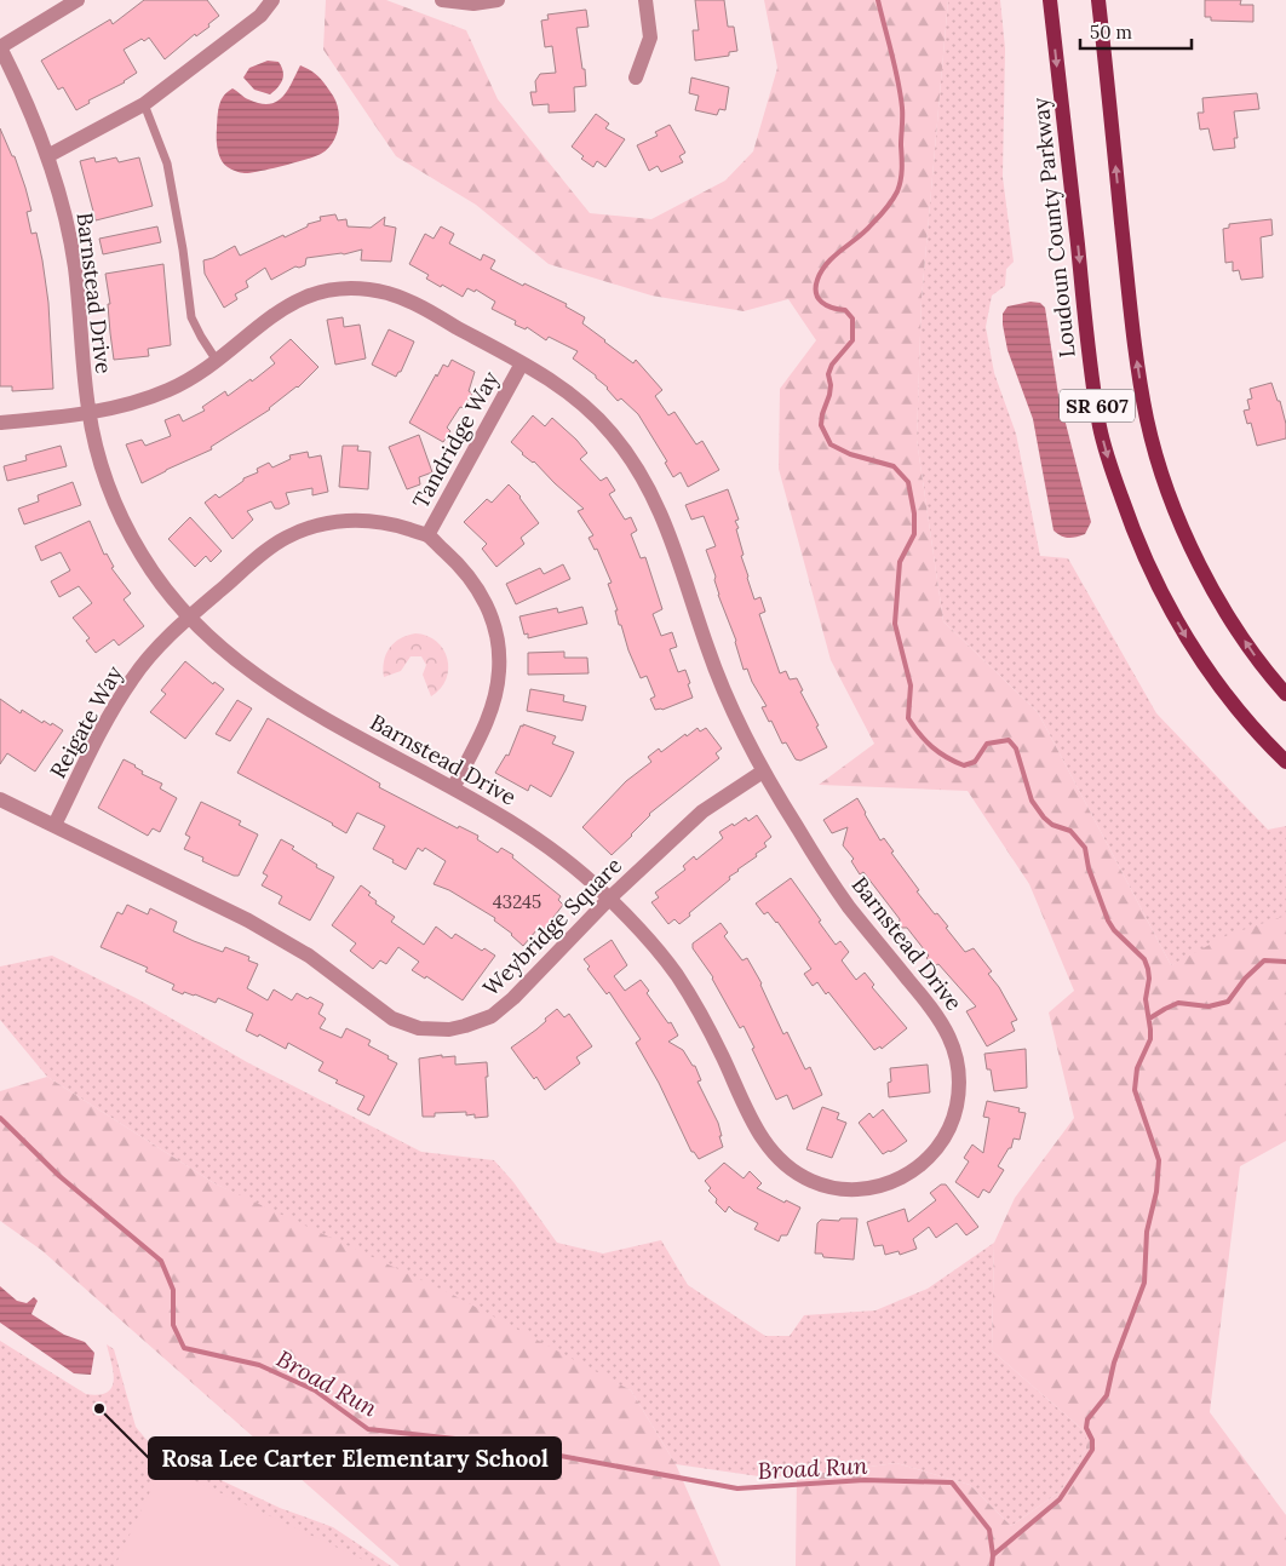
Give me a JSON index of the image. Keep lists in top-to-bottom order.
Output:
{
  "streets": {
    "main road": ["Loudoun County Parkway", "SR 607"],
    "street": [
      "Barnstead Drive",
      "Tandridge Way",
      "Reigate Way",
      "Weybridge Square"
    ]
  },
  "crossings": [
    ["Barnstead Drive", "Tandridge Way"],
    ["Barnstead Drive", "Reigate Way"],
    ["Barnstead Drive", "Weybridge Square"],
    ["Tandridge Way", "Reigate Way"],
    ["Reigate Way", "Weybridge Square"]
  ],
  "water": ["Broad Run"],
  "places": ["Rosa Lee Carter Elementary School"],
  "house_numbers": ["43245"],
  "scale_bar": "50 m"
}
